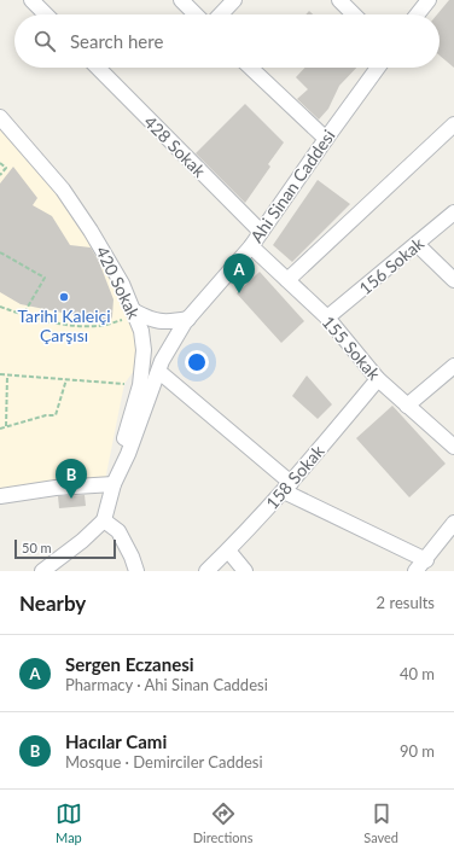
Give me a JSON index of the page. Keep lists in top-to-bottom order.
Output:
{
  "streets": {
    "street": [
      "428 Sokak",
      "Ahi Sinan Caddesi",
      "156 Sokak",
      "420 Sokak",
      "155 Sokak",
      "158 Sokak"
    ]
  },
  "crossings": [
    ["428 Sokak", "Ahi Sinan Caddesi"],
    ["Ahi Sinan Caddesi", "420 Sokak"],
    ["Ahi Sinan Caddesi", "155 Sokak"],
    ["156 Sokak", "155 Sokak"],
    ["155 Sokak", "158 Sokak"]
  ],
  "places": ["Tarihi Kaleiçi Çarşısı"],
  "scale_bar": "50 m",
  "page": {
    "search": "Search here",
    "pins": ["A", "B"],
    "scale": "50 m",
    "heading": ["Nearby", "2 results"],
    "list": [
      {
        "mark": "A",
        "name": "Sergen Eczanesi",
        "note": "Pharmacy · Ahi Sinan Caddesi",
        "value": "40 m"
      },
      {
        "mark": "B",
        "name": "Hacılar Cami",
        "note": "Mosque · Demirciler Caddesi",
        "value": "90 m"
      }
    ],
    "nav": ["Map", "Directions", "Saved"]
  }
}
